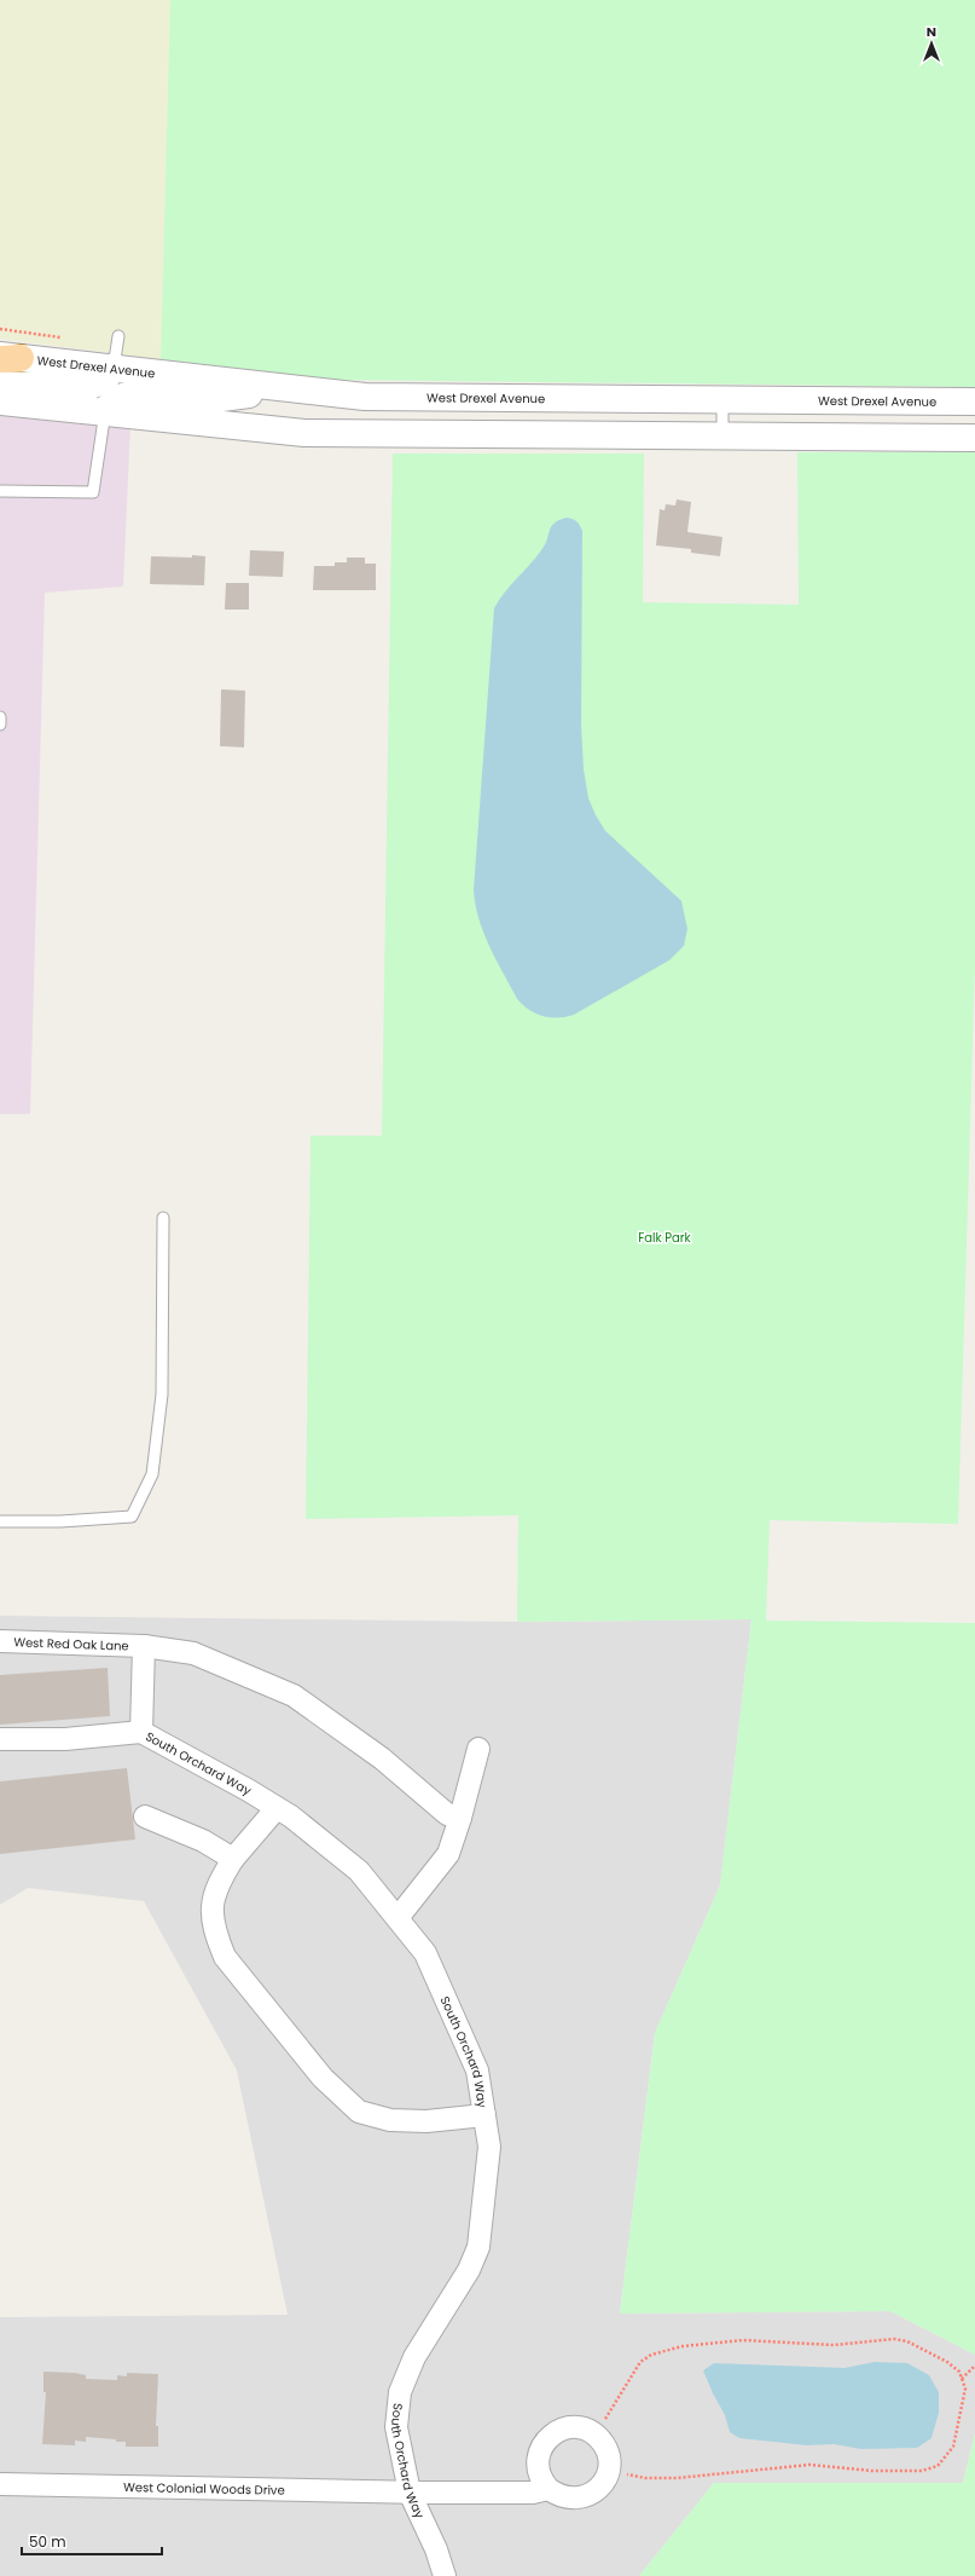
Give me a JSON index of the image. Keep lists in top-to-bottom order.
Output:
{
  "streets": {
    "street": [
      "West Drexel Avenue",
      "West Red Oak Lane",
      "South Orchard Way",
      "West Colonial Woods Drive"
    ]
  },
  "crossings": [
    ["West Red Oak Lane", "South Orchard Way"],
    ["South Orchard Way", "West Colonial Woods Drive"]
  ],
  "parks": ["Falk Park"],
  "scale_bar": "50 m",
  "north": "top"
}
